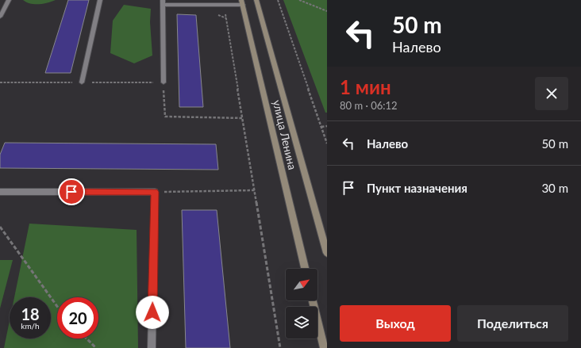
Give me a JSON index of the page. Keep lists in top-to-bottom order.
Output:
{
  "streets": {
    "main road": ["улица Ленина"]
  },
  "north": "top right",
  "page": {
    "turn": ["50 m", "Налево"],
    "heading": ["1 мин", "80 m · 06:12"],
    "list": [
      {
        "name": "Налево",
        "value": "50 m"
      },
      {
        "name": "Пункт назначения",
        "value": "30 m"
      }
    ],
    "speed": "18 km/h",
    "limit": "20",
    "buttons": ["Выход", "Поделиться"]
  }
}
